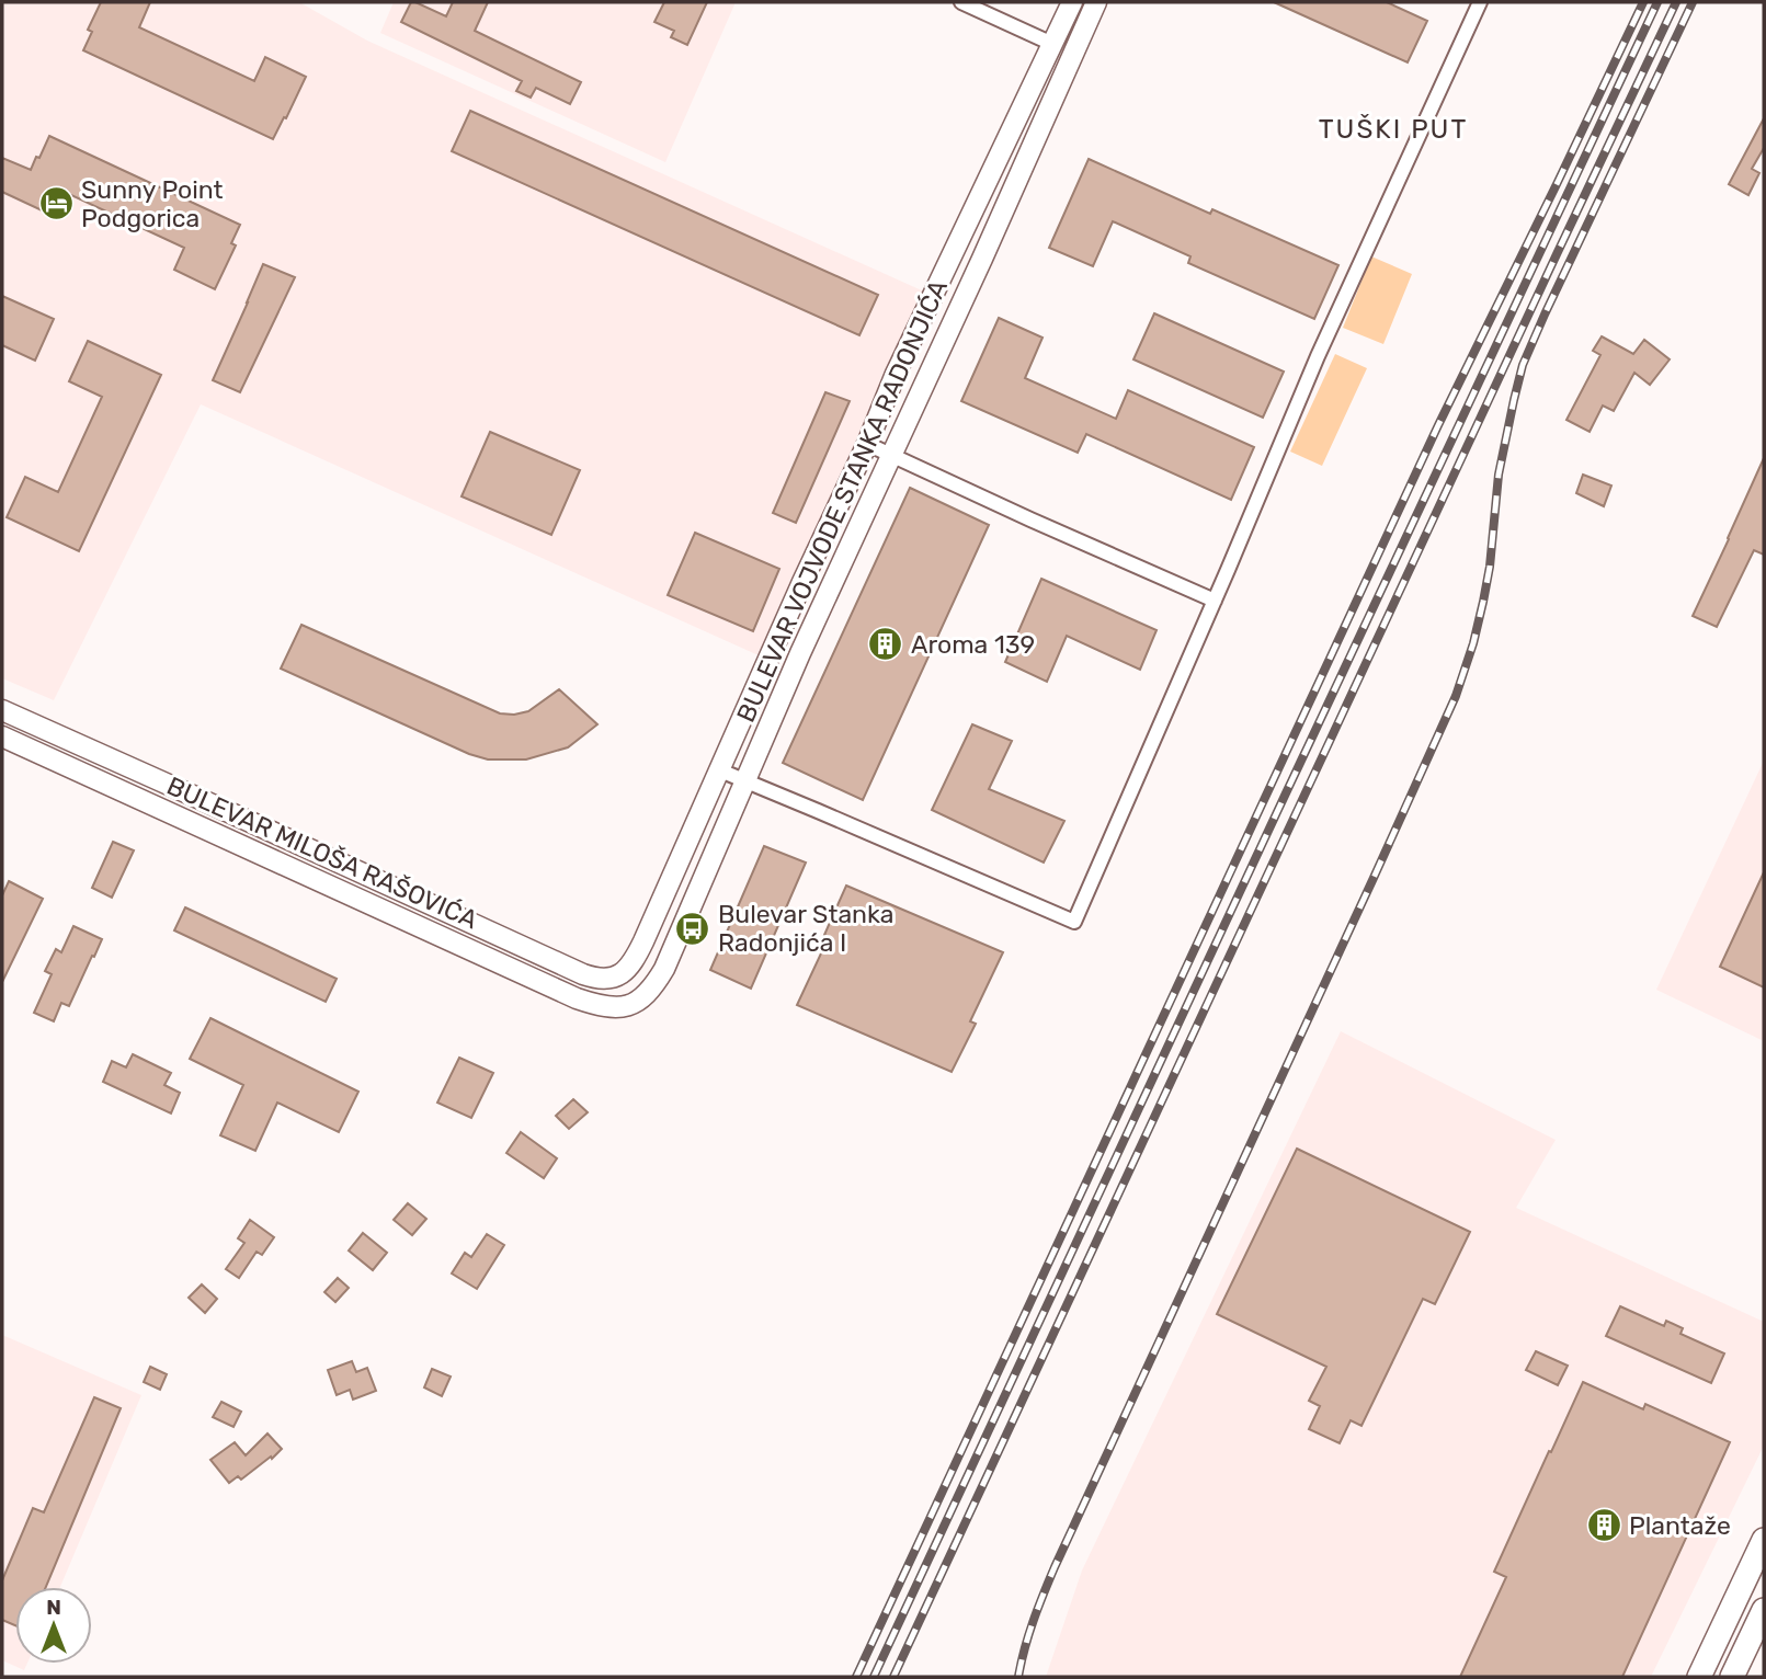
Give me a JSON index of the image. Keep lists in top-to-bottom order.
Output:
{
  "streets": {
    "street": ["BULEVAR VOJVODE STANKA RADONJIĆA", "BULEVAR MILOŠA RAŠOVIĆA"]
  },
  "crossings": [
    ["BULEVAR VOJVODE STANKA RADONJIĆA", "BULEVAR MILOŠA RAŠOVIĆA"]
  ],
  "districts": ["TUŠKI PUT"],
  "places": {
    "hotel": ["Sunny Point Podgorica"],
    "building": ["Aroma 139", "Plantaže"],
    "bus stop": ["Bulevar Stanka Radonjića I"]
  },
  "north": "top"
}
